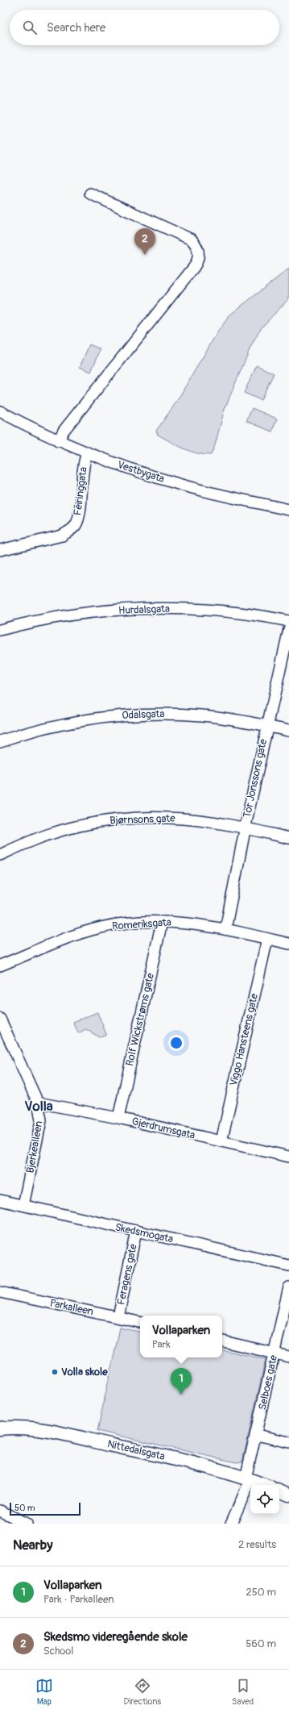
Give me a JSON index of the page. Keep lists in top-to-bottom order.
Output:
{
  "streets": {
    "street": [
      "Vestbygata",
      "Feiringgata",
      "Hurdalsgata",
      "Odalsgata",
      "Tor Jonssons gate",
      "Bjørnsons gate",
      "Romeriksgata",
      "Rolf Wickstrøms gate",
      "Viggo Hansteens gate",
      "Gjerdrumsgata",
      "Bjerkealleen",
      "Skedsmogata",
      "Feragens gate",
      "Parkalleen",
      "Selboes gate",
      "Nittedalsgata"
    ]
  },
  "crossings": [
    ["Vestbygata", "Feiringgata"],
    ["Odalsgata", "Tor Jonssons gate"],
    ["Tor Jonssons gate", "Bjørnsons gate"],
    ["Tor Jonssons gate", "Romeriksgata"],
    ["Romeriksgata", "Rolf Wickstrøms gate"],
    ["Romeriksgata", "Viggo Hansteens gate"],
    ["Rolf Wickstrøms gate", "Gjerdrumsgata"],
    ["Viggo Hansteens gate", "Gjerdrumsgata"],
    ["Gjerdrumsgata", "Bjerkealleen"],
    ["Bjerkealleen", "Skedsmogata"],
    ["Skedsmogata", "Feragens gate"],
    ["Feragens gate", "Parkalleen"],
    ["Selboes gate", "Nittedalsgata"]
  ],
  "districts": ["Volla"],
  "places": ["Volla skole"],
  "scale_bar": "50 m",
  "page": {
    "search": "Search here",
    "pins": ["2", "1"],
    "popup": ["Vollaparken", "Park"],
    "scale": "50 m",
    "heading": ["Nearby", "2 results"],
    "list": [
      {
        "mark": "1",
        "name": "Vollaparken",
        "note": "Park · Parkalleen",
        "value": "250 m"
      },
      {
        "mark": "2",
        "name": "Skedsmo videregående skole",
        "note": "School",
        "value": "560 m"
      }
    ],
    "nav": ["Map", "Directions", "Saved"]
  }
}
